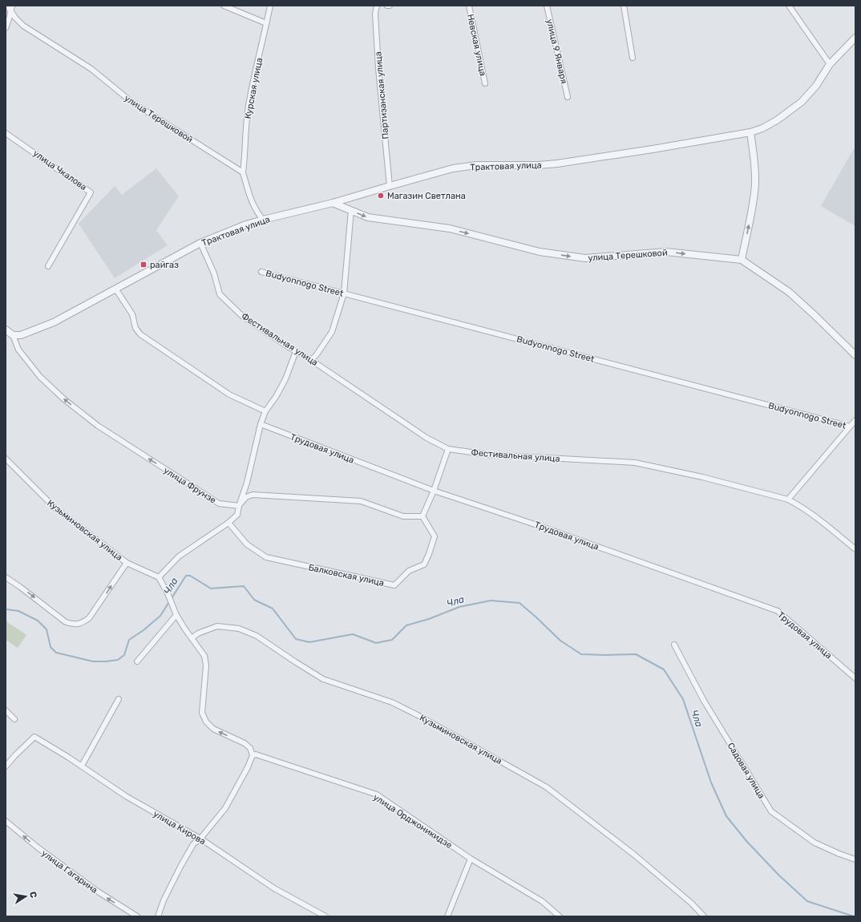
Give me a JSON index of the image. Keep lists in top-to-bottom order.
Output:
{
  "streets": {
    "street": [
      "Невская улица",
      "улица 9 Января",
      "Курская улица",
      "Партизанская улица",
      "улица Терешковой",
      "Трактовая улица",
      "улица Чкалова",
      "Budyonnogo Street",
      "Фестивальная улица",
      "Трудовая улица",
      "улица Фрунзе",
      "Кузьминовская улица",
      "Балковская улица",
      "Садовая улица",
      "улица Орджоникидзе",
      "улица Кирова",
      "улица Гагарина"
    ]
  },
  "crossings": [
    ["Курская улица", "улица Терешковой"],
    ["Партизанская улица", "Трактовая улица"],
    ["улица Терешковой", "Трактовая улица"],
    ["Трактовая улица", "Фестивальная улица"],
    ["Трактовая улица", "улица Фрунзе"]
  ],
  "one_way": ["улица Терешковой", "улица Фрунзе", "улица Гагарина"],
  "water": ["Чла"],
  "places": {
    "other": ["Магазин Светлана"],
    "transit": ["райгаз"]
  },
  "north": "right"
}
